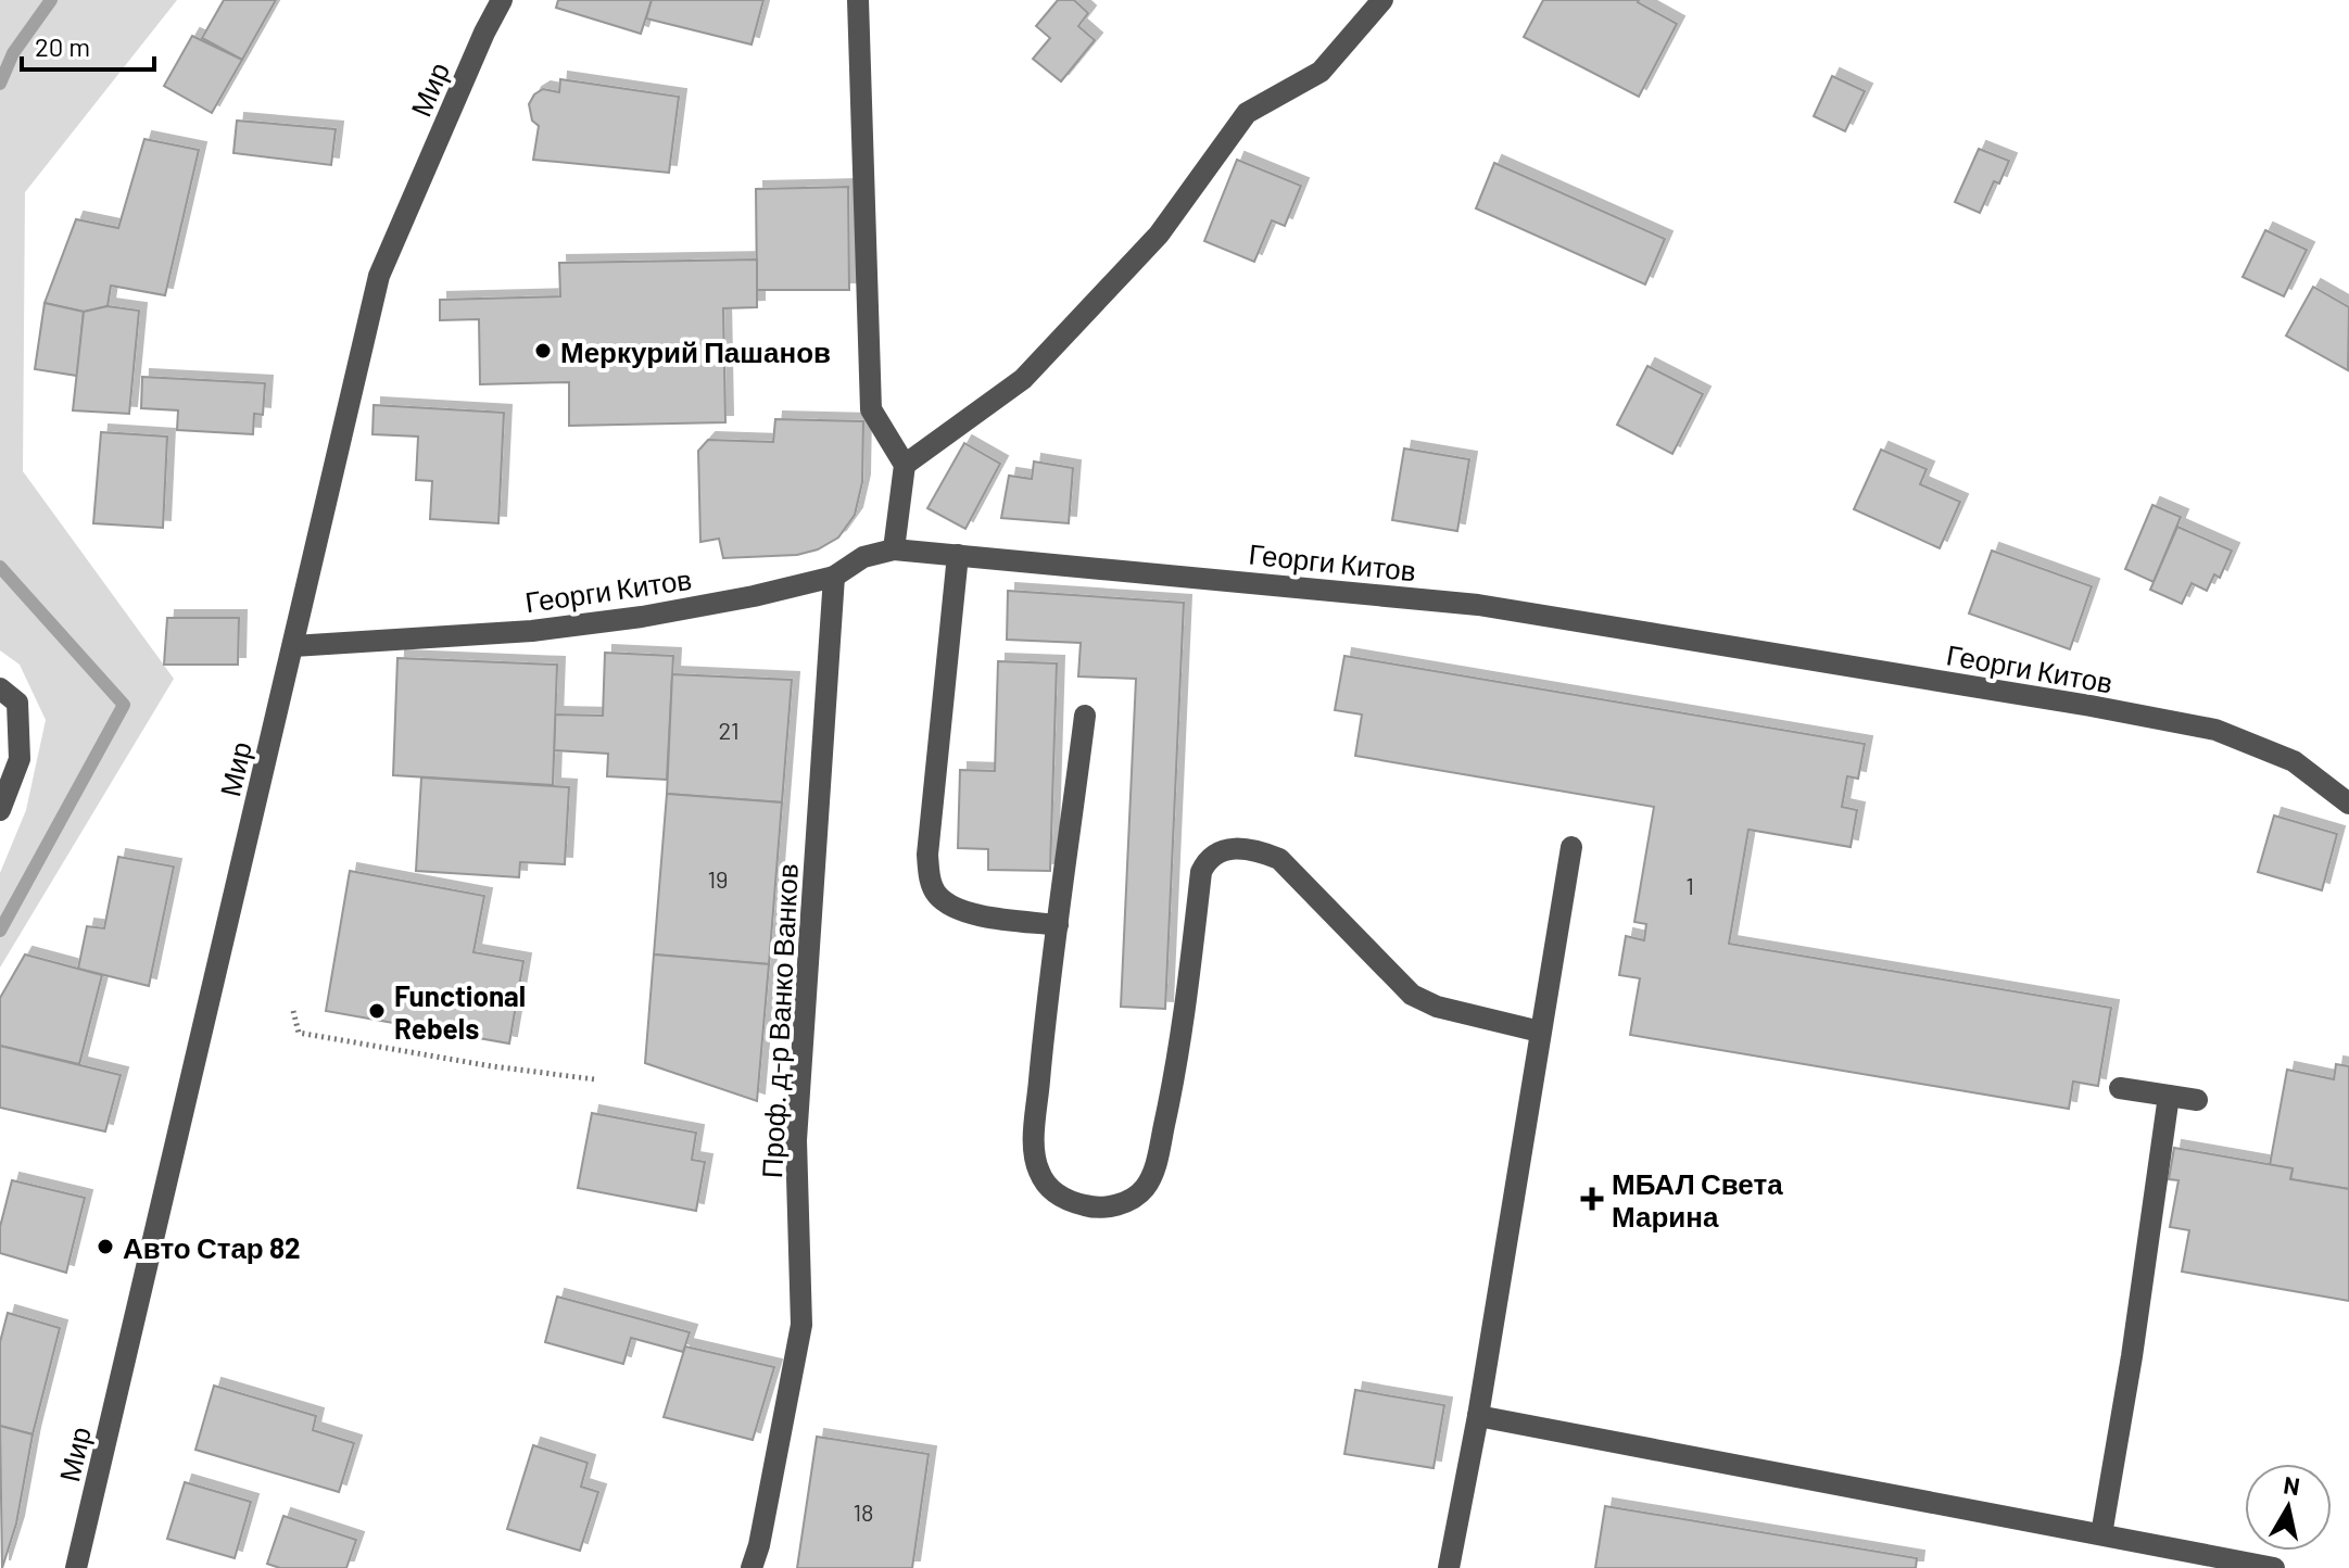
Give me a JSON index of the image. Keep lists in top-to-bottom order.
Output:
{
  "streets": {
    "street": ["Мир", "Георги Китов", "Проф. д-р Ванко Ванков"]
  },
  "crossings": [
    ["Мир", "Георги Китов"],
    ["Георги Китов", "Проф. д-р Ванко Ванков"]
  ],
  "places": {
    "other": ["Меркурий Пашанов", "Functional Rebels", "Авто Стар 82"],
    "health": ["МБАЛ Света Марина"]
  },
  "house_numbers": [
    "21",
    "19",
    "1",
    "18"
  ],
  "scale_bar": "20 m",
  "north": "top"
}
